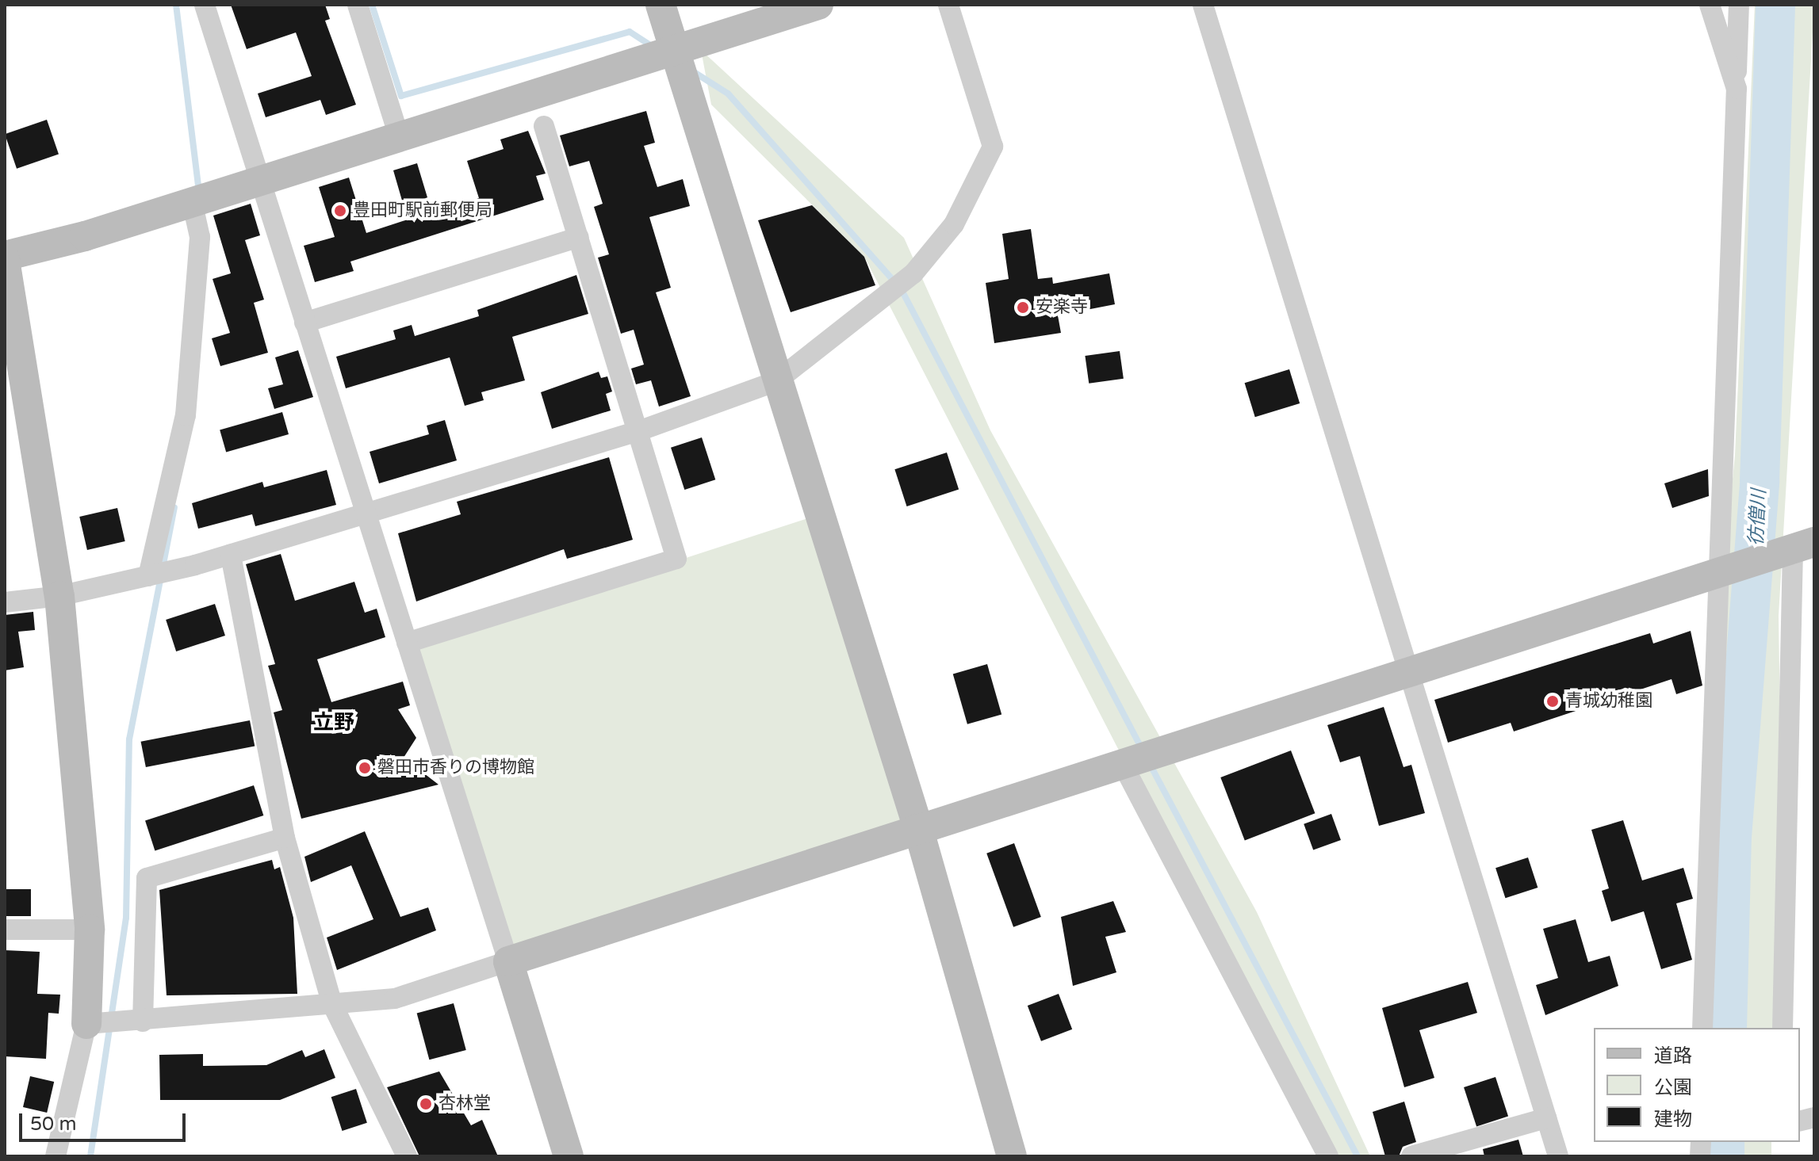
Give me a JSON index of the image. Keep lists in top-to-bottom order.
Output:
{
  "districts": ["立野"],
  "water": ["彷僧川"],
  "places": [
    "豊田町駅前郵便局",
    "安楽寺",
    "青城幼稚園",
    "磐田市香りの博物館",
    "杏林堂"
  ],
  "legend": ["道路", "公園", "建物"],
  "scale_bar": "50 m"
}
